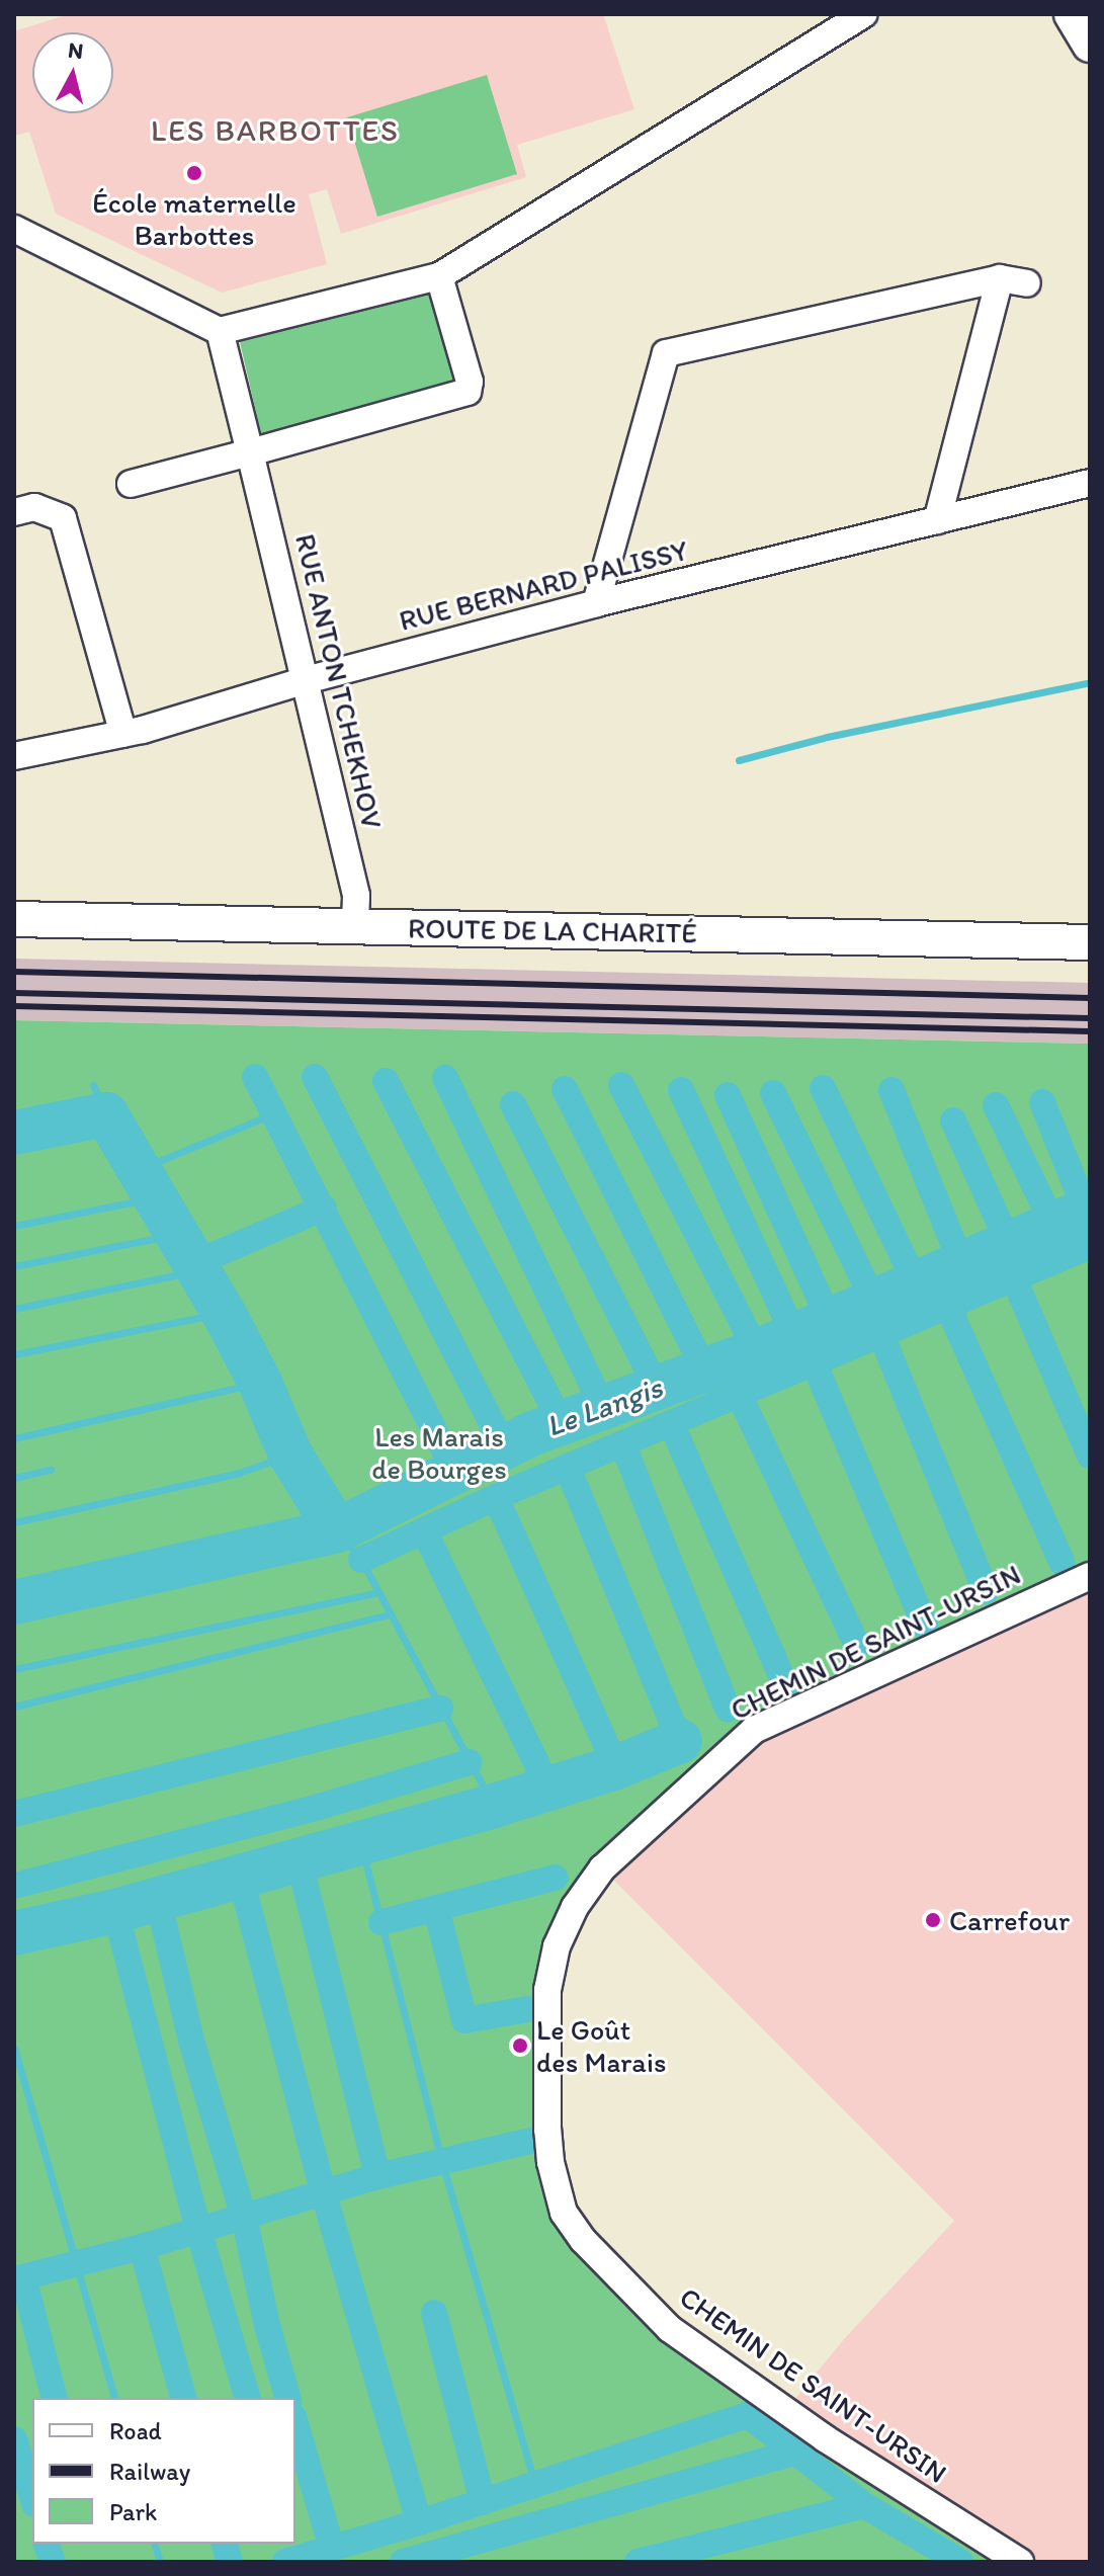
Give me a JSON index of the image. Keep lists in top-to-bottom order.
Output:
{
  "streets": {
    "main road": ["ROUTE DE LA CHARITÉ"],
    "street": ["RUE BERNARD PALISSY", "RUE ANTON TCHEKHOV", "CHEMIN DE SAINT-URSIN"]
  },
  "crossings": [
    ["RUE BERNARD PALISSY", "RUE ANTON TCHEKHOV"],
    ["RUE ANTON TCHEKHOV", "ROUTE DE LA CHARITÉ"]
  ],
  "districts": ["LES BARBOTTES"],
  "water": ["Le Langis"],
  "parks": ["Les Marais de Bourges"],
  "places": ["École maternelle Barbottes", "Carrefour", "Le Goût des Marais"],
  "legend": ["Road", "Railway", "Park"],
  "north": "top"
}
